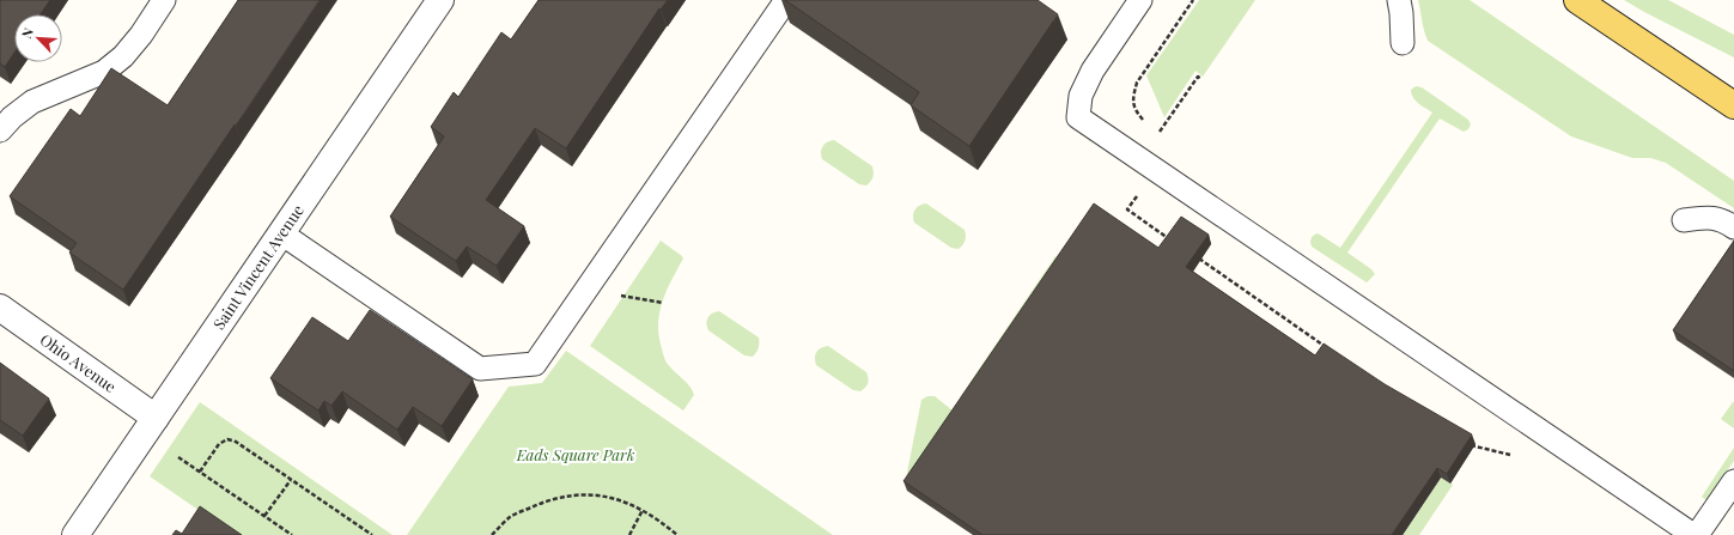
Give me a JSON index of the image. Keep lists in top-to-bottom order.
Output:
{
  "streets": {
    "street": ["Saint Vincent Avenue", "Ohio Avenue"]
  },
  "crossings": [
    ["Saint Vincent Avenue", "Ohio Avenue"]
  ],
  "parks": ["Eads Square Park"],
  "north": "top left"
}
